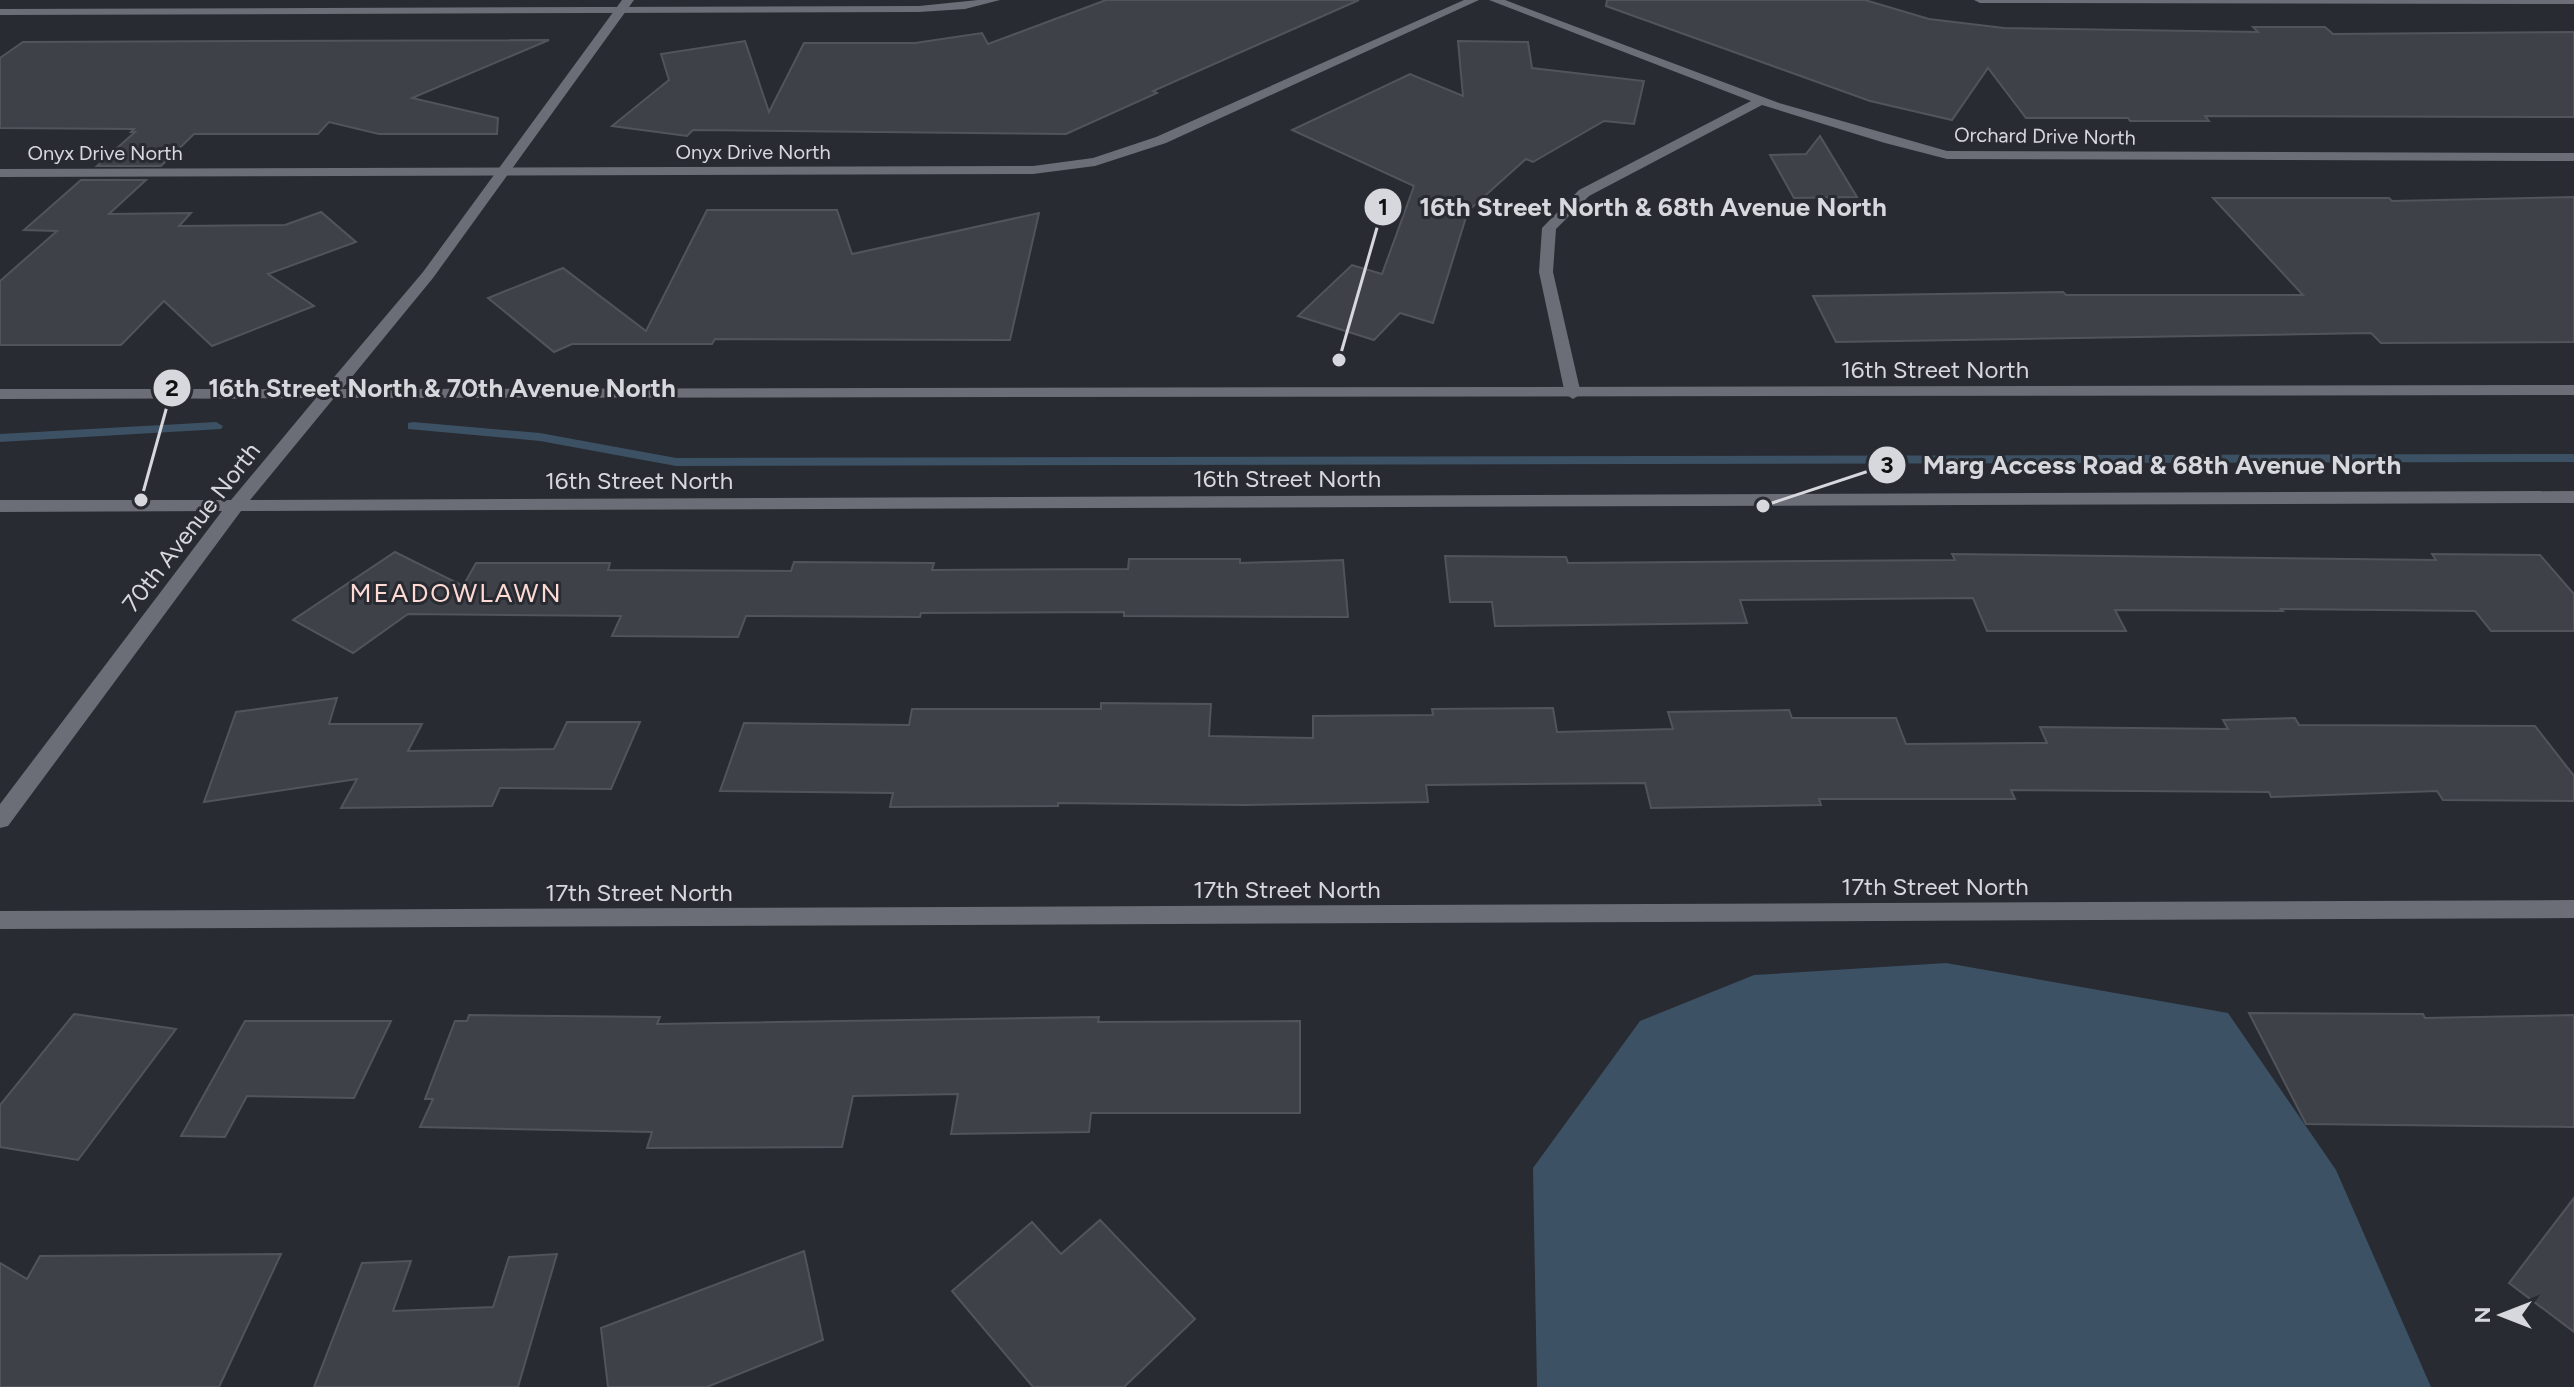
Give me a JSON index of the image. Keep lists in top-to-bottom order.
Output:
{
  "streets": {
    "street": [
      "Orchard Drive North",
      "Onyx Drive North",
      "16th Street North",
      "70th Avenue North",
      "17th Street North"
    ]
  },
  "crossings": [
    ["Onyx Drive North", "70th Avenue North"],
    ["16th Street North", "70th Avenue North"]
  ],
  "districts": ["MEADOWLAWN"],
  "places": ["16th Street North & 68th Avenue North", "16th Street North & 70th Avenue North", "Marg Access Road & 68th Avenue North"],
  "north": "left"
}
